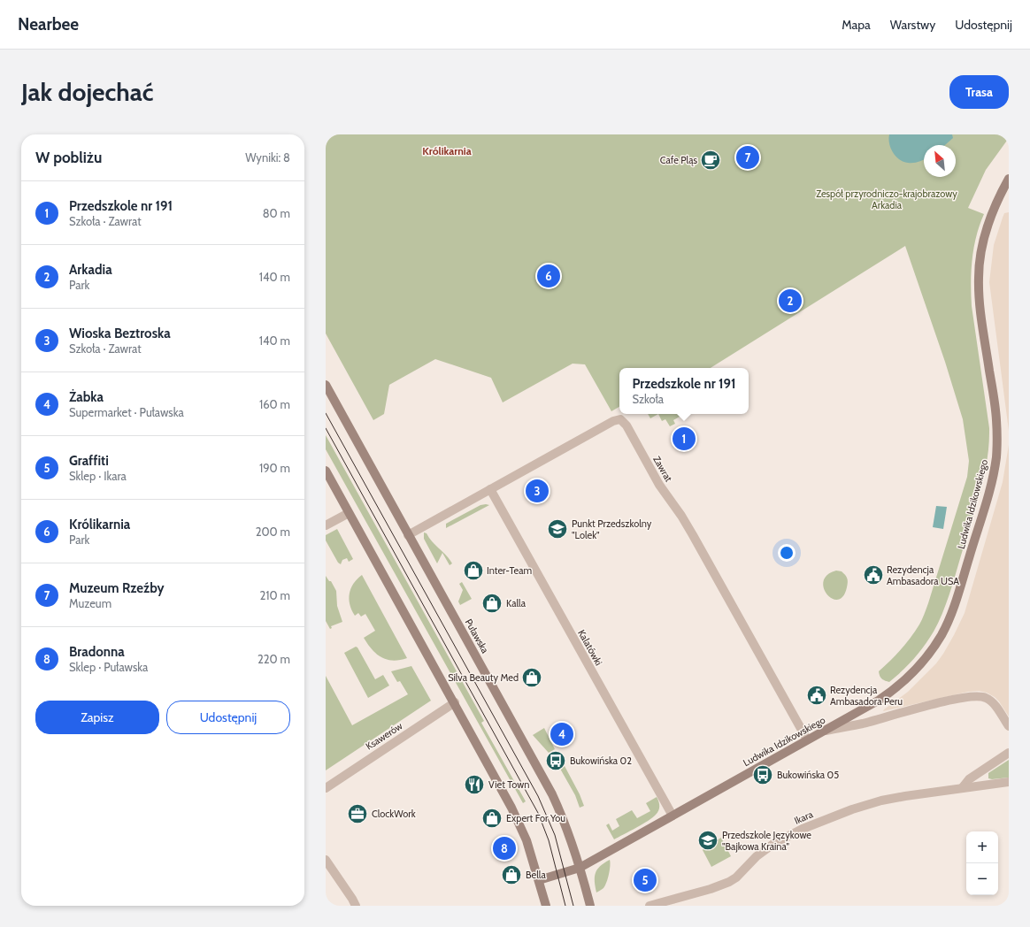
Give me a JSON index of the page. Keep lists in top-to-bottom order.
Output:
{
  "streets": {
    "main road": ["Ludwika Idzikowskiego", "Puławska"],
    "street": [
      "Zawrat",
      "Kalatówki",
      "Ksawerów",
      "Ikara"
    ]
  },
  "crossings": [
    ["Zawrat", "Ludwika Idzikowskiego"],
    ["Zawrat", "Puławska"],
    ["Zawrat", "Kalatówki"],
    ["Ludwika Idzikowskiego", "Puławska"],
    ["Ludwika Idzikowskiego", "Kalatówki"]
  ],
  "districts": ["Królikarnia"],
  "parks": ["Zespół przyrodniczo-krajobrazowy Arkadia"],
  "places": {
    "cafe": ["Cafe Pląs"],
    "school or university": ["Punkt Przedszkolny \"Lolek\"", "Przedszkole Językowe \"Bajkowa Kraina\""],
    "shop": [
      "Inter-Team",
      "Kalla",
      "Silva Beauty Med",
      "Expert For You",
      "Bella"
    ],
    "public building": ["Rezydencja Ambasadora USA", "Rezydencja Ambasadora Peru"],
    "bus stop": ["Bukowińska 02", "Bukowińska 05"],
    "restaurant": ["Viet Town"],
    "office": ["ClockWork"]
  },
  "north": "top left",
  "page": {
    "header": "Nearbee",
    "nav": ["Mapa", "Warstwy", "Udostępnij"],
    "buttons": [
      "Trasa",
      ["Zapisz", "Udostępnij"]
    ],
    "title": "Jak dojechać",
    "heading": ["W pobliżu", "Wyniki: 8"],
    "pins": [
      "7",
      "6",
      "2",
      "1",
      "3",
      "4",
      "8",
      "5"
    ],
    "list": [
      {
        "mark": "1",
        "name": "Przedszkole nr 191",
        "note": "Szkoła · Zawrat",
        "value": "80 m"
      },
      {
        "mark": "2",
        "name": "Arkadia",
        "note": "Park",
        "value": "140 m"
      },
      {
        "mark": "3",
        "name": "Wioska Beztroska",
        "note": "Szkoła · Zawrat",
        "value": "140 m"
      },
      {
        "mark": "4",
        "name": "Żabka",
        "note": "Supermarket · Puławska",
        "value": "160 m"
      },
      {
        "mark": "5",
        "name": "Graffiti",
        "note": "Sklep · Ikara",
        "value": "190 m"
      },
      {
        "mark": "6",
        "name": "Królikarnia",
        "note": "Park",
        "value": "200 m"
      },
      {
        "mark": "7",
        "name": "Muzeum Rzeźby",
        "note": "Muzeum",
        "value": "210 m"
      },
      {
        "mark": "8",
        "name": "Bradonna",
        "note": "Sklep · Puławska",
        "value": "220 m"
      }
    ],
    "popup": ["Przedszkole nr 191", "Szkoła"],
    "map_buttons": ["+", "−"]
  }
}
